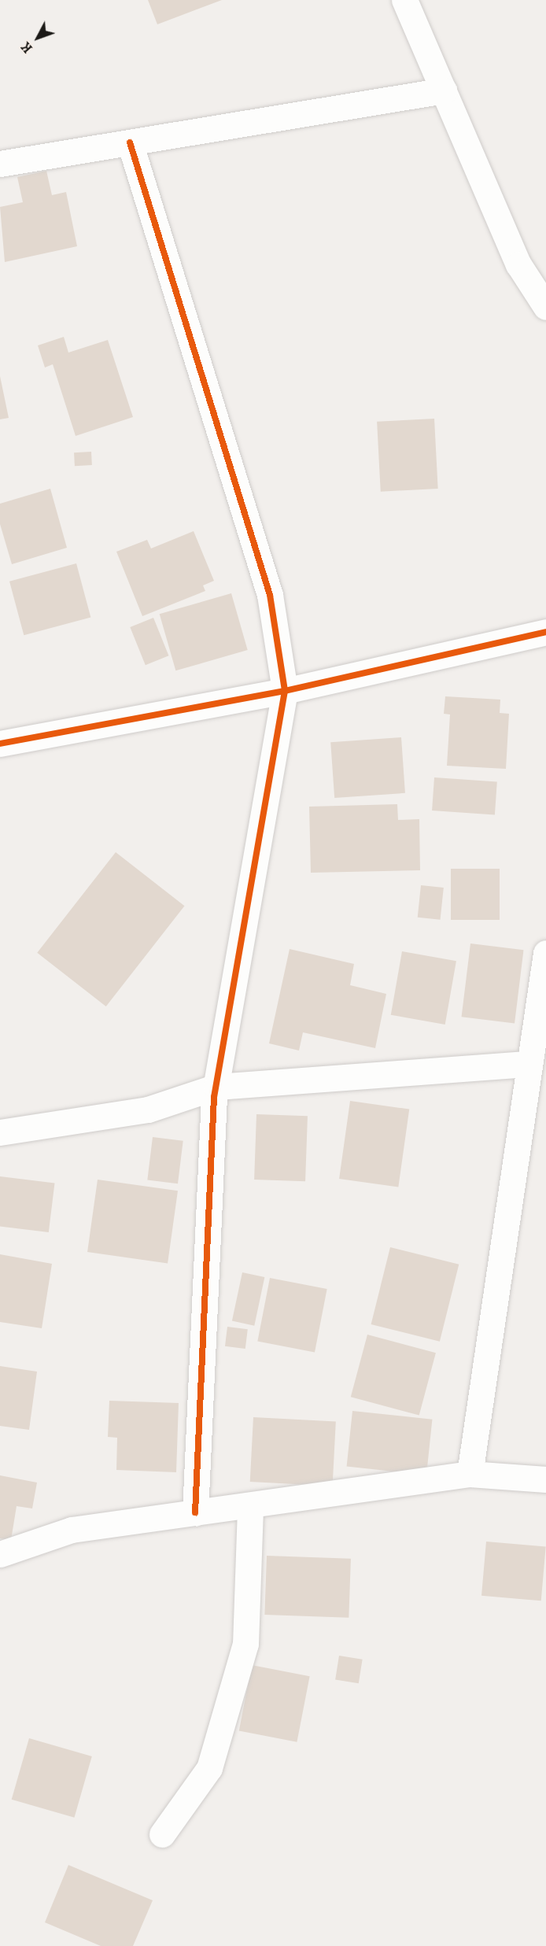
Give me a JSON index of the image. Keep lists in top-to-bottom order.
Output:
{
  "north": "bottom left"
}
